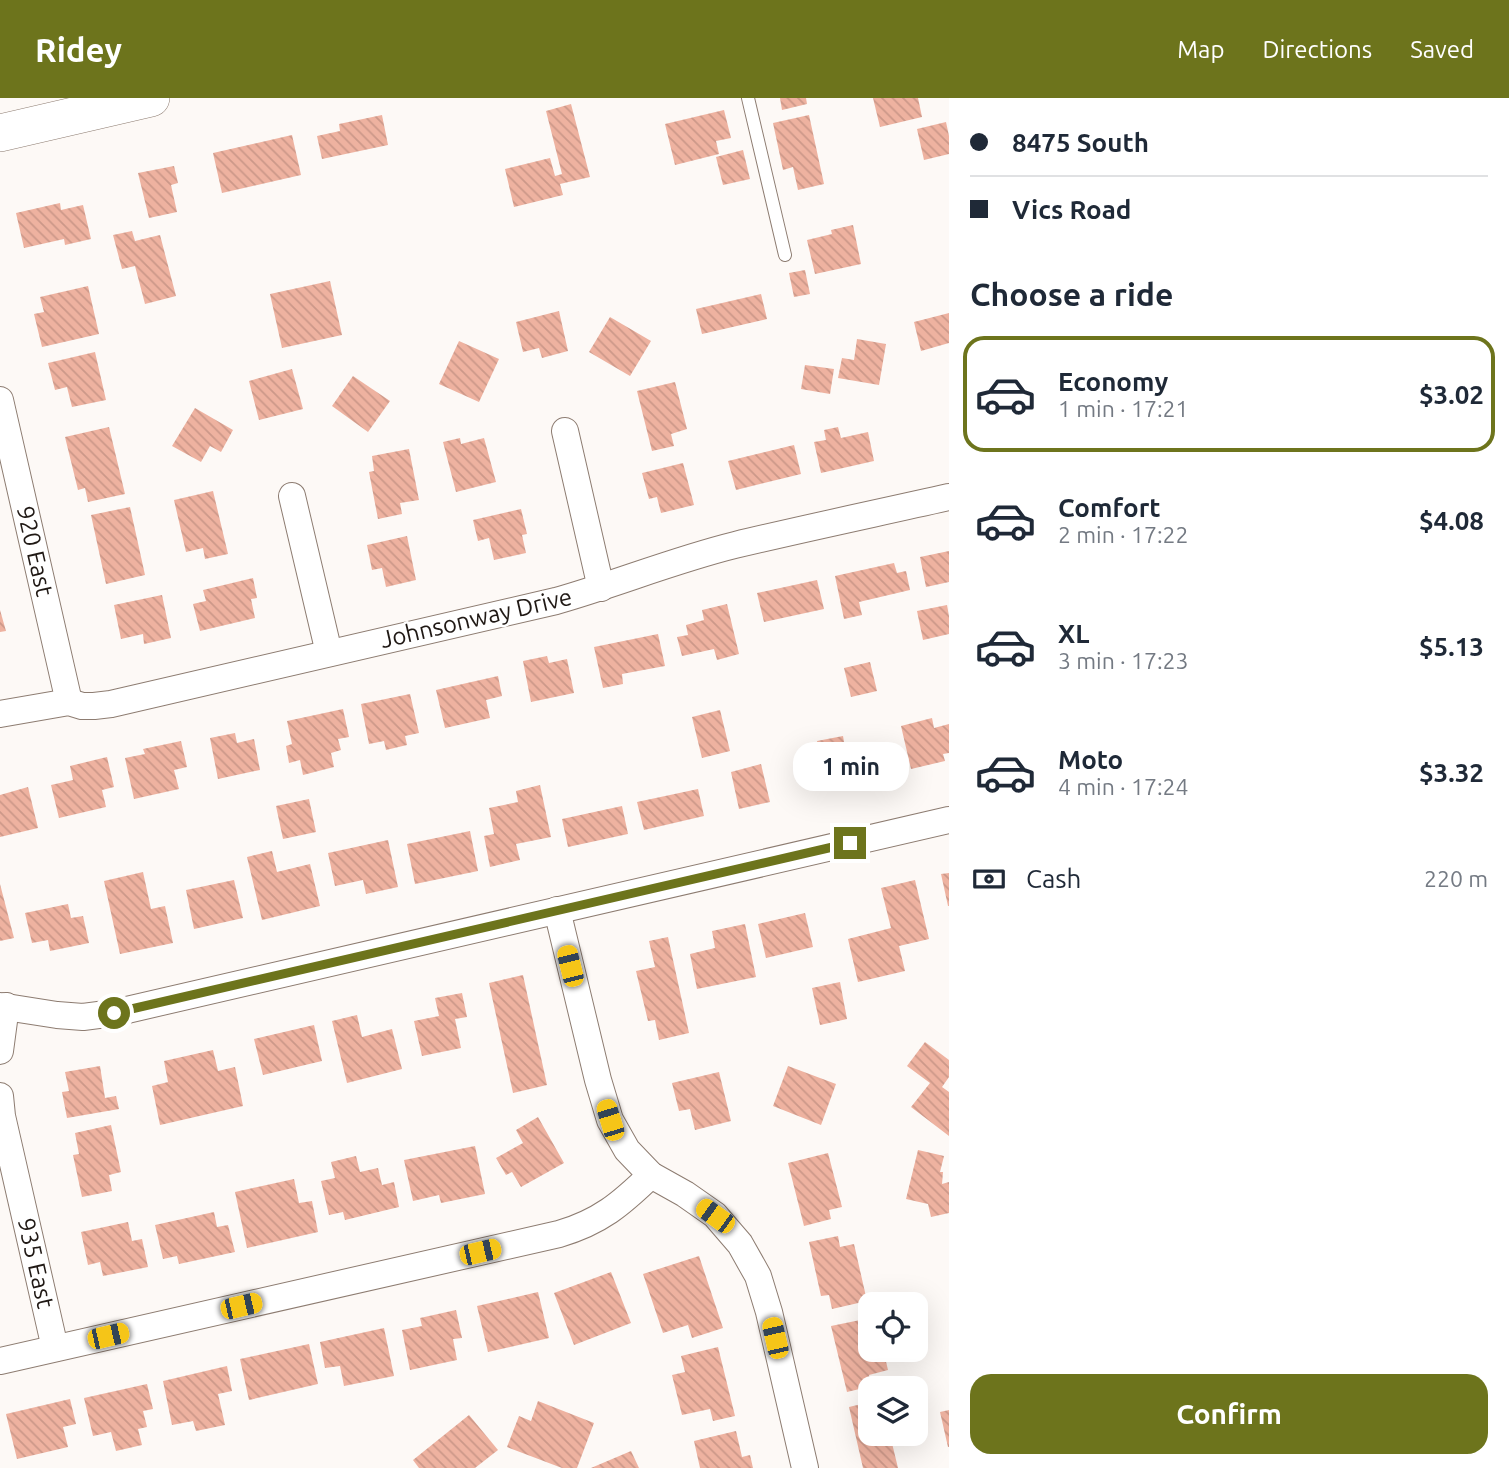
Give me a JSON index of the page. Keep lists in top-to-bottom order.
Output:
{
  "streets": {
    "street": ["920 East", "Johnsonway Drive", "935 East"]
  },
  "crossings": [
    ["920 East", "Johnsonway Drive"]
  ],
  "page": {
    "header": "Ridey",
    "nav": ["Map", "Directions", "Saved"],
    "banner": ["8475 South", "Vics Road"],
    "heading": "Choose a ride",
    "list": [
      {
        "name": "Economy",
        "note": "1 min · 17:21",
        "value": "$3.02"
      },
      {
        "name": "Comfort",
        "note": "2 min · 17:22",
        "value": "$4.08"
      },
      {
        "name": "XL",
        "note": "3 min · 17:23",
        "value": "$5.13"
      },
      {
        "name": "Moto",
        "note": "4 min · 17:24",
        "value": "$3.32"
      }
    ],
    "bubble": "1 min",
    "pay": ["Cash", "220 m"],
    "buttons": "Confirm"
  }
}
